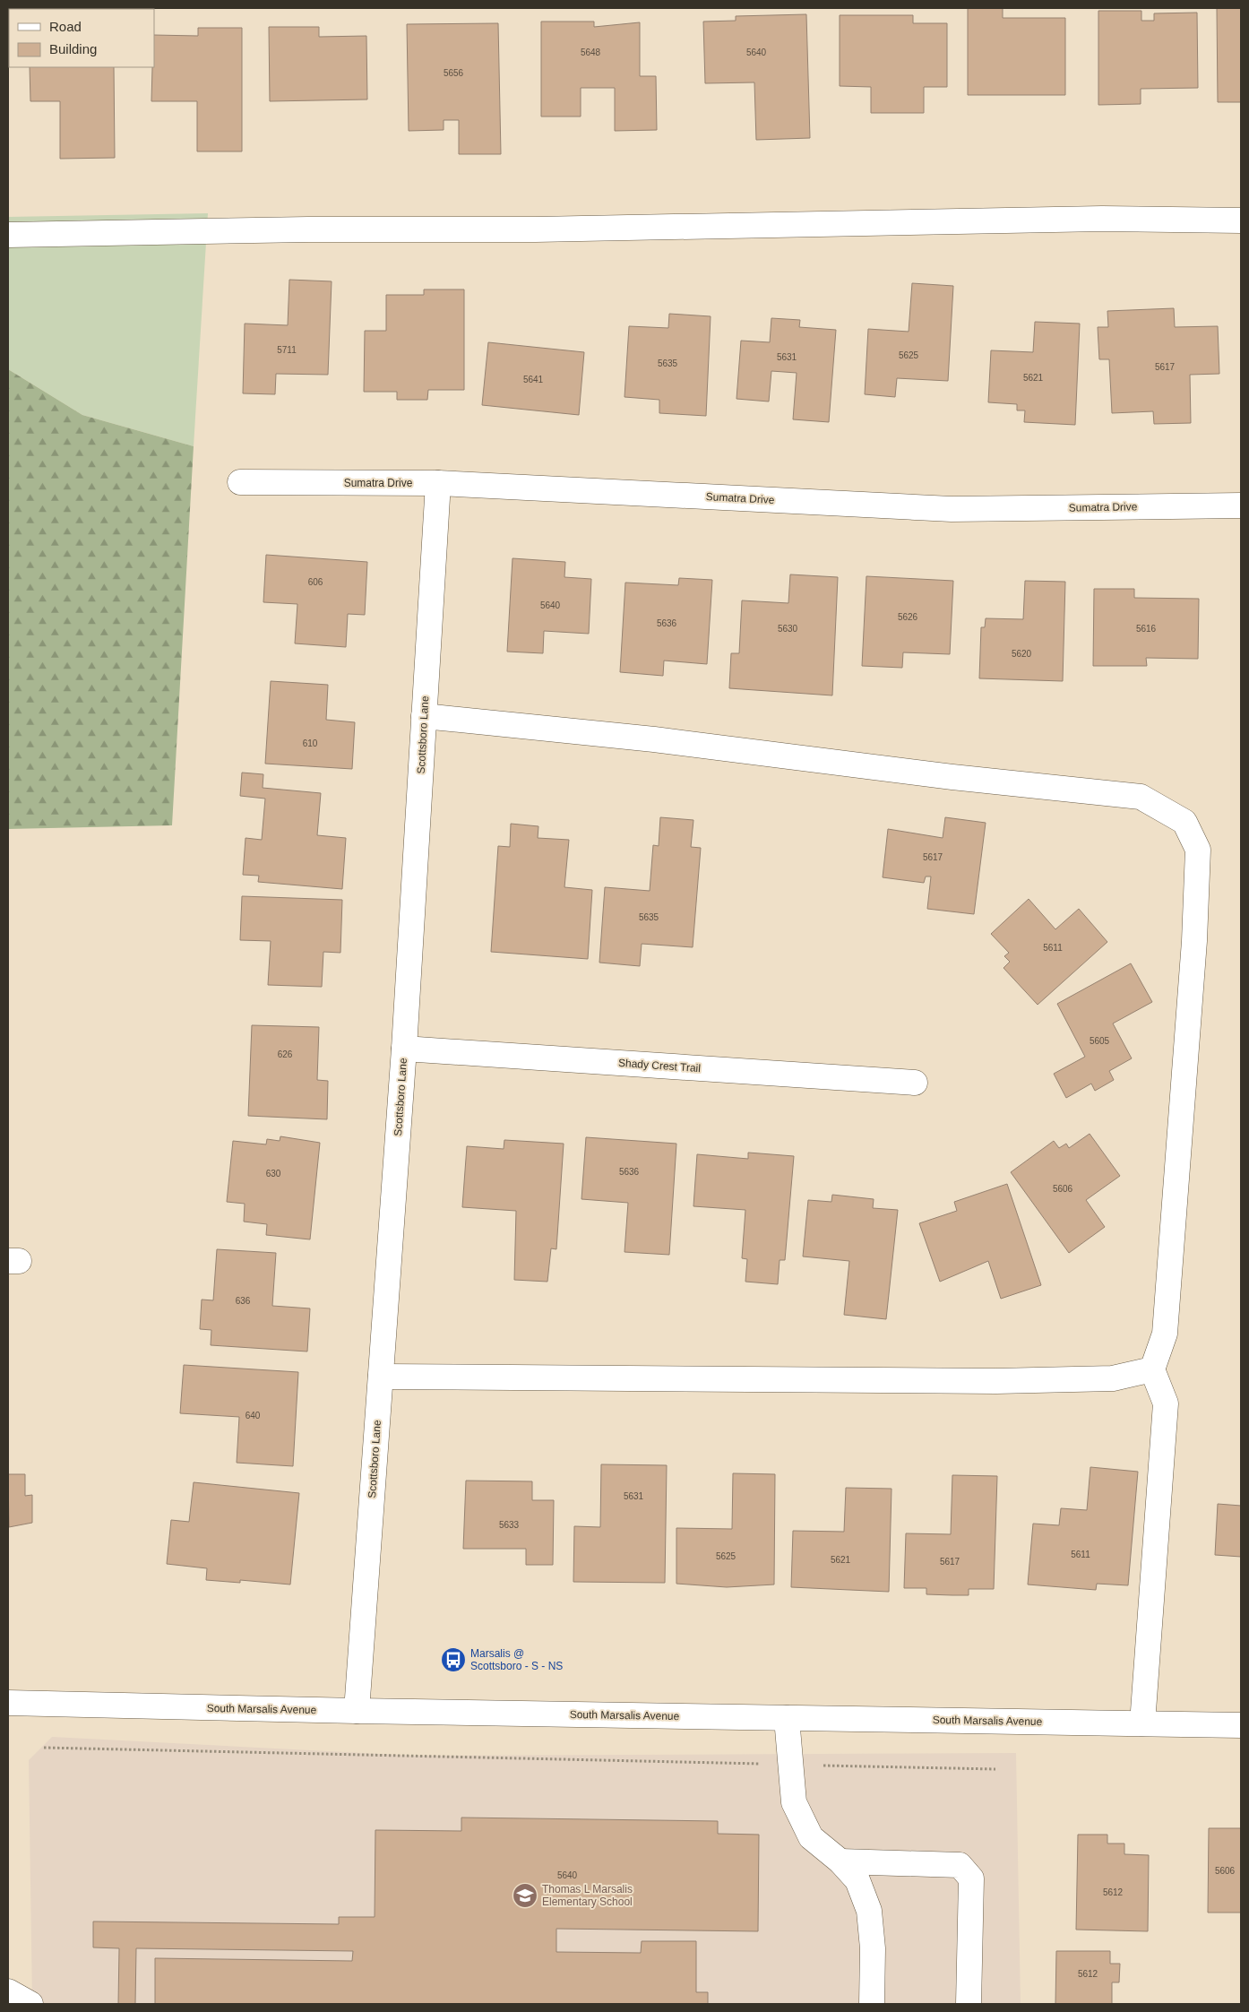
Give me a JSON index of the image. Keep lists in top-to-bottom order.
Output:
{
  "streets": {
    "street": [
      "Sumatra Drive",
      "Scottsboro Lane",
      "Shady Crest Trail",
      "South Marsalis Avenue"
    ]
  },
  "crossings": [
    ["Sumatra Drive", "Scottsboro Lane"],
    ["Scottsboro Lane", "Shady Crest Trail"],
    ["Scottsboro Lane", "South Marsalis Avenue"]
  ],
  "places": {
    "bus stop": ["Marsalis @ Scottsboro - S - NS"],
    "school or university": ["Thomas L Marsalis Elementary School"]
  },
  "house_numbers": [
    "5648",
    "5640",
    "5656",
    "5711",
    "5625",
    "5631",
    "5635",
    "5617",
    "5621",
    "5641",
    "606",
    "5640",
    "5626",
    "5636",
    "5630",
    "5616",
    "5620",
    "610",
    "5617",
    "5635",
    "5611",
    "5605",
    "626",
    "5636",
    "630",
    "5606",
    "636",
    "640",
    "5631",
    "5633",
    "5611",
    "5625",
    "5621",
    "5617",
    "5606",
    "5640",
    "5612",
    "5612"
  ],
  "legend": ["Road", "Building"]
}
